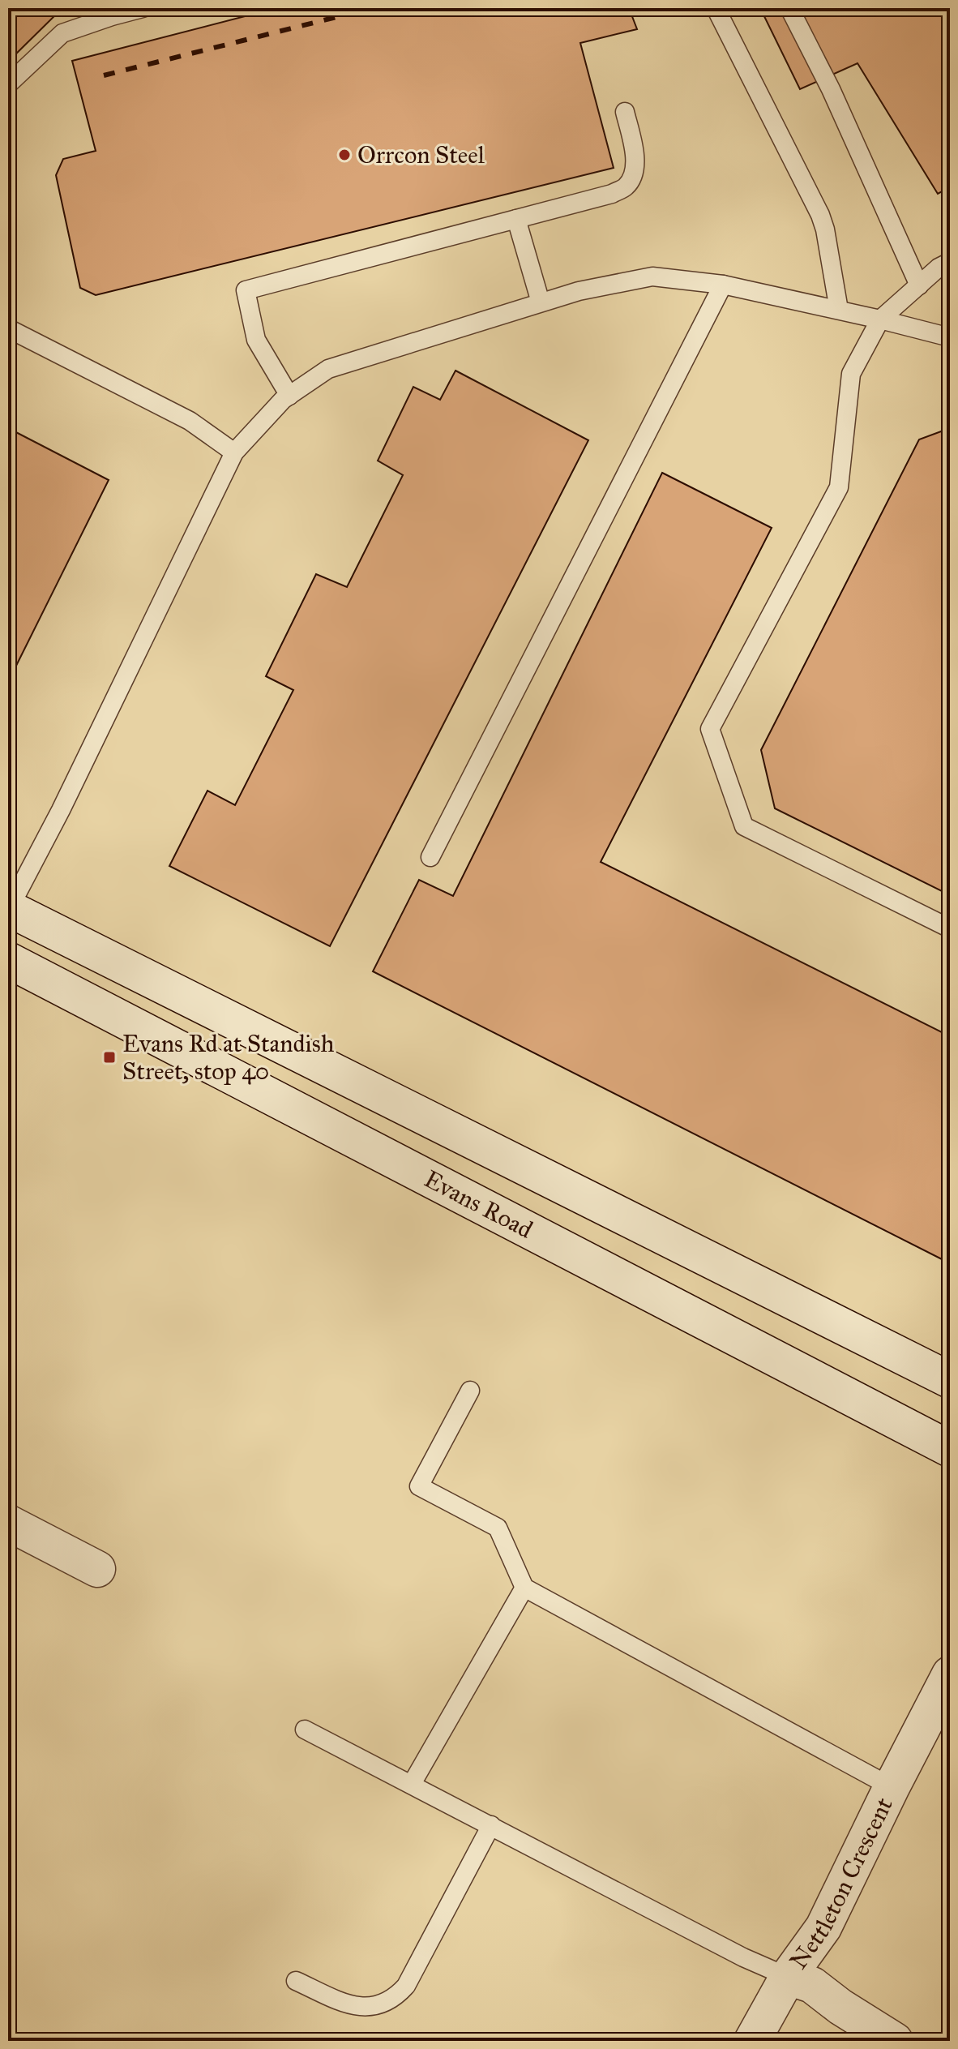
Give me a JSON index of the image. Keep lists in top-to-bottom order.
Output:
{
  "streets": {
    "main road": ["Evans Road", "Nettleton Crescent"]
  },
  "places": {
    "other": ["Orrcon Steel"],
    "transit": ["Evans Rd at Standish Street, stop 40"]
  }
}
